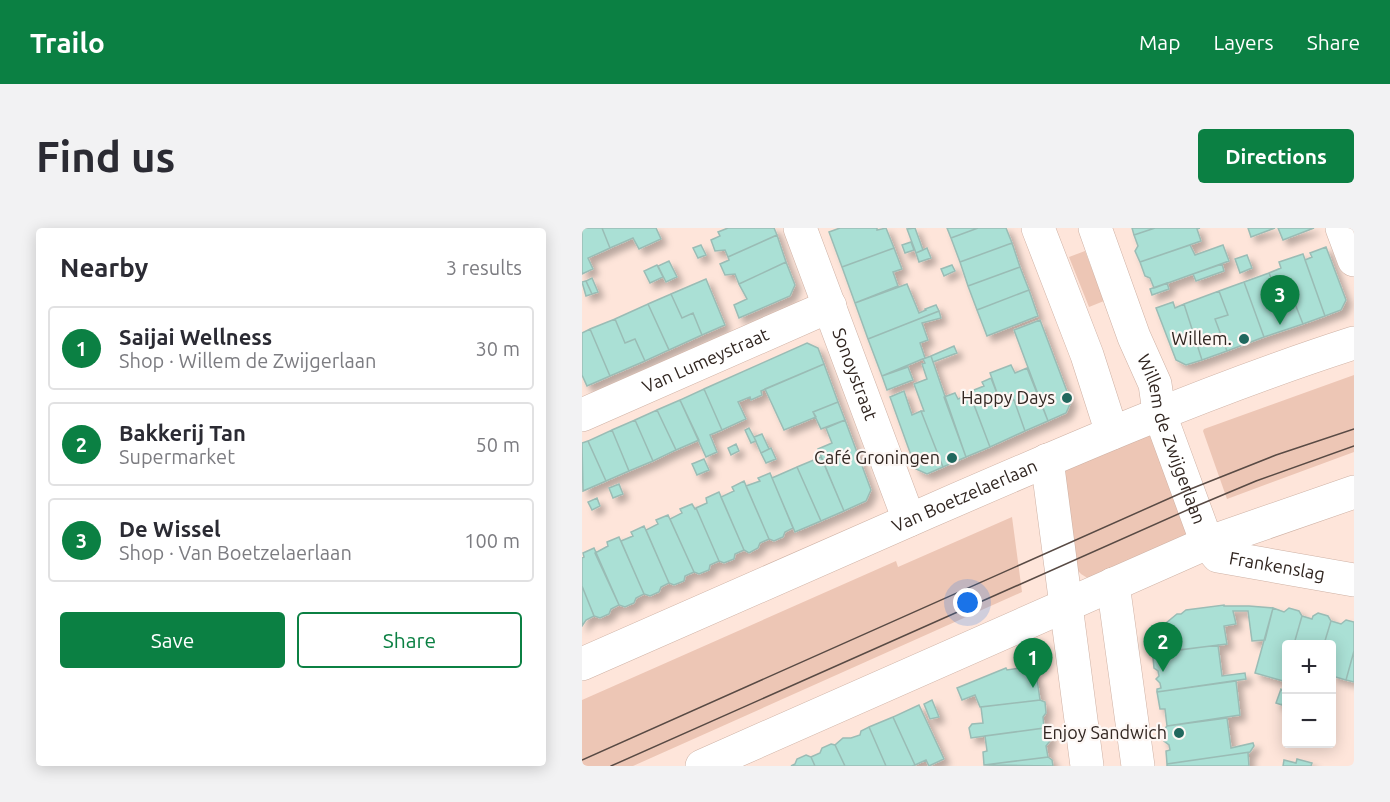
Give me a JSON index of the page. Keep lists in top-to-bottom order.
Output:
{
  "streets": {
    "street": [
      "Van Lumeystraat",
      "Sonoystraat",
      "Willem de Zwijgerlaan",
      "Van Boetzelaerlaan",
      "Frankenslag"
    ]
  },
  "crossings": [
    ["Van Lumeystraat", "Sonoystraat"],
    ["Sonoystraat", "Van Boetzelaerlaan"],
    ["Willem de Zwijgerlaan", "Van Boetzelaerlaan"],
    ["Willem de Zwijgerlaan", "Frankenslag"]
  ],
  "places": [
    "Willem.",
    "Happy Days",
    "Café Groningen",
    "Enjoy Sandwich"
  ],
  "page": {
    "header": "Trailo",
    "nav": ["Map", "Layers", "Share"],
    "buttons": [
      "Directions",
      ["Save", "Share"]
    ],
    "title": "Find us",
    "heading": ["Nearby", "3 results"],
    "pins": ["3", "2", "1"],
    "list": [
      {
        "mark": "1",
        "name": "Saijai Wellness",
        "note": "Shop · Willem de Zwijgerlaan",
        "value": "30 m"
      },
      {
        "mark": "2",
        "name": "Bakkerij Tan",
        "note": "Supermarket",
        "value": "50 m"
      },
      {
        "mark": "3",
        "name": "De Wissel",
        "note": "Shop · Van Boetzelaerlaan",
        "value": "100 m"
      }
    ],
    "map_buttons": ["+", "−"]
  }
}
